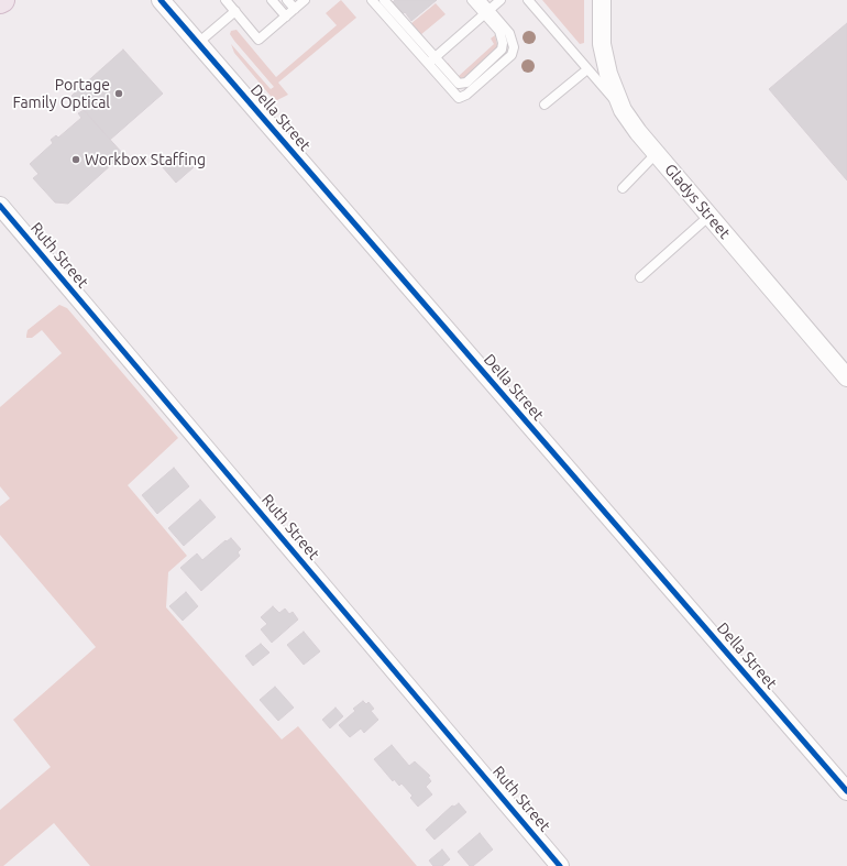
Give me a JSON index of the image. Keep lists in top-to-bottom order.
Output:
{
  "streets": {
    "street": ["Della Street", "Gladys Street", "Ruth Street"]
  },
  "places": ["Portage Family Optical", "Workbox Staffing"]
}
